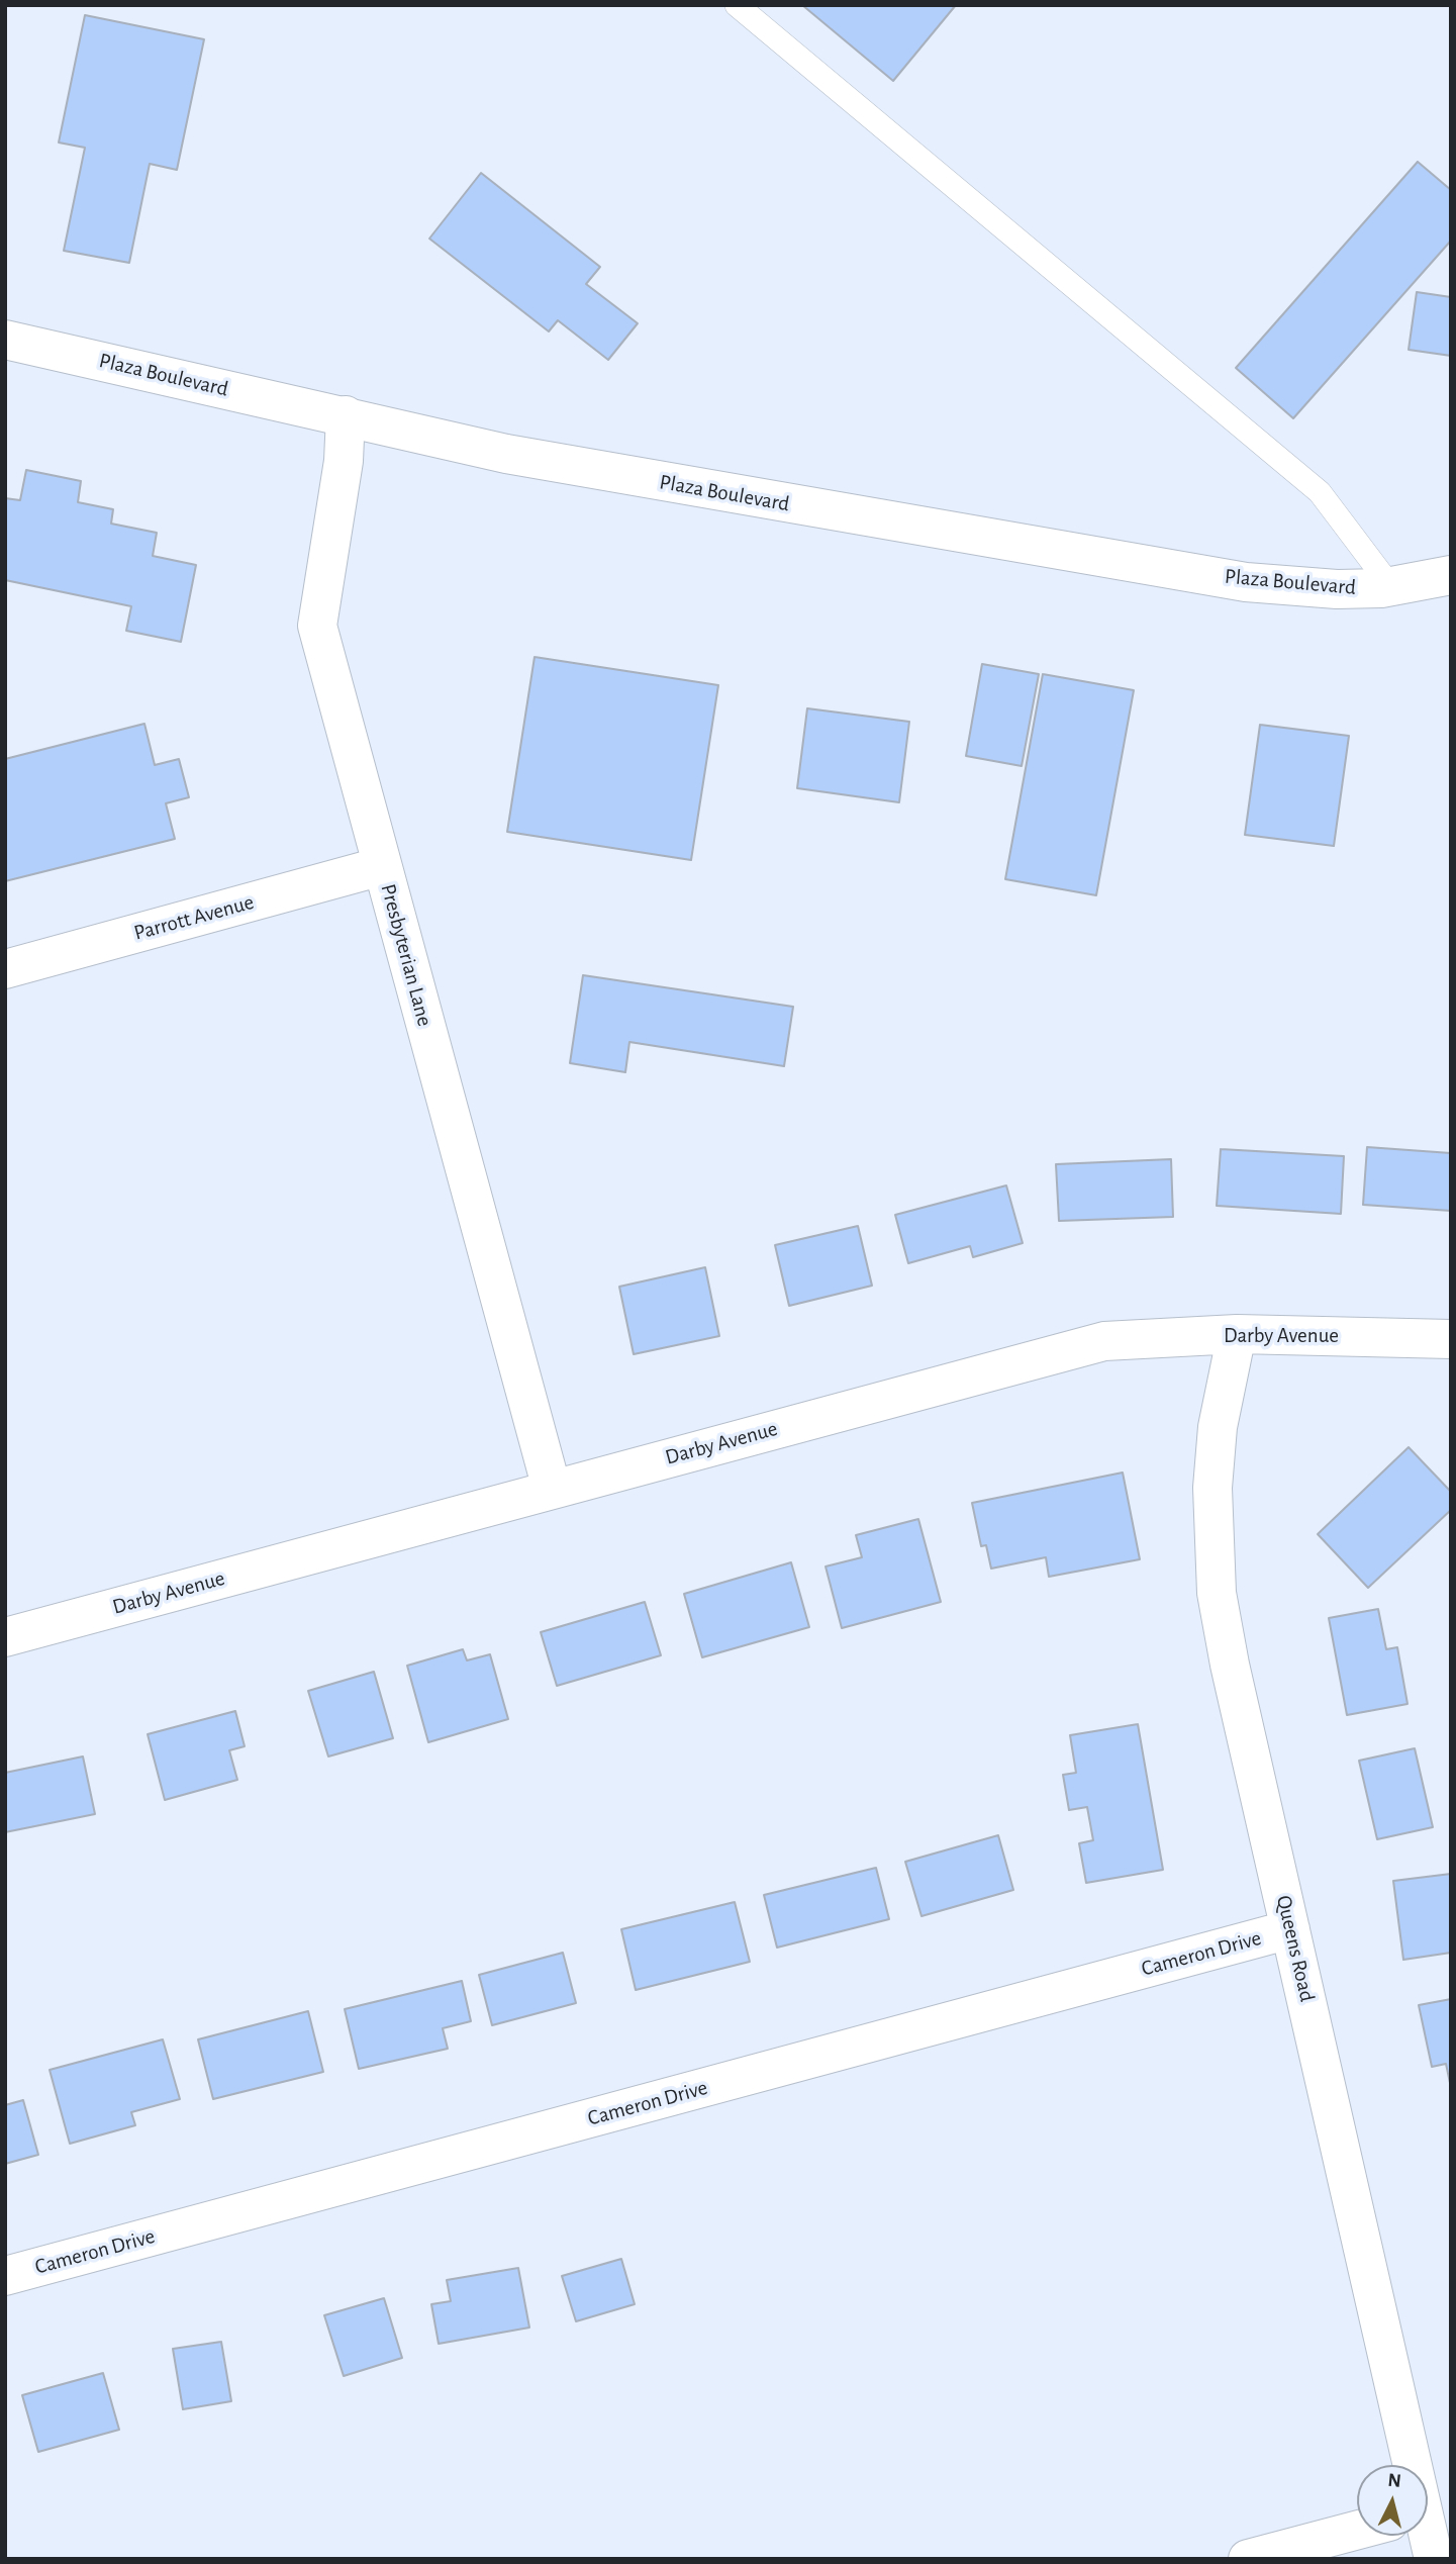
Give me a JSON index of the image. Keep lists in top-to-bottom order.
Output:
{
  "streets": {
    "street": [
      "Plaza Boulevard",
      "Parrott Avenue",
      "Presbyterian Lane",
      "Darby Avenue",
      "Queens Road",
      "Cameron Drive"
    ]
  },
  "crossings": [
    ["Plaza Boulevard", "Presbyterian Lane"],
    ["Parrott Avenue", "Presbyterian Lane"],
    ["Presbyterian Lane", "Darby Avenue"],
    ["Darby Avenue", "Queens Road"],
    ["Queens Road", "Cameron Drive"]
  ],
  "north": "top"
}
